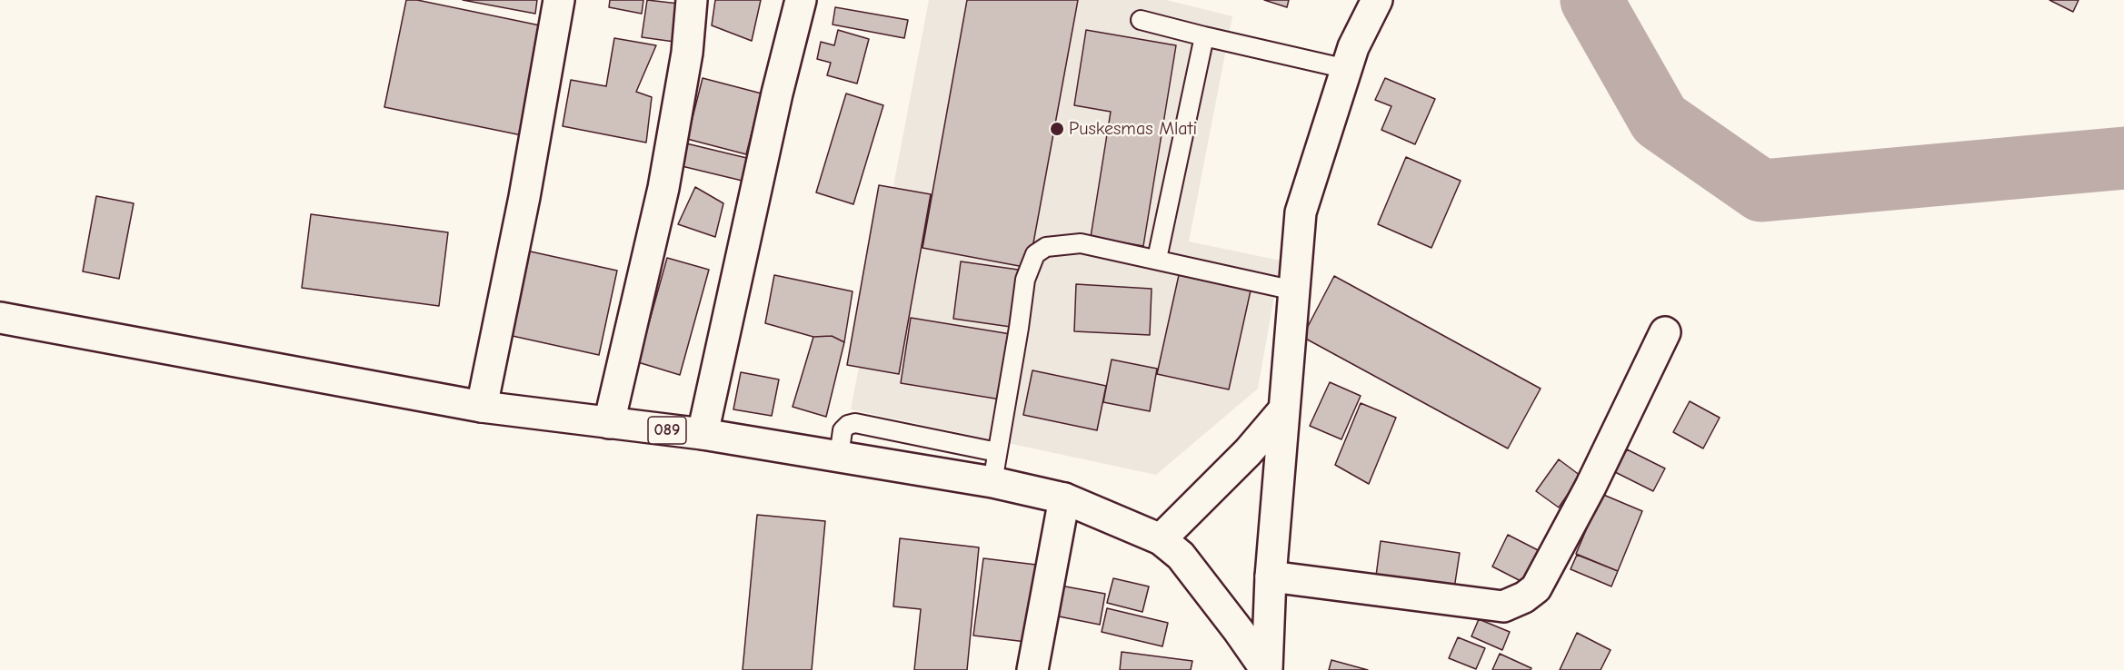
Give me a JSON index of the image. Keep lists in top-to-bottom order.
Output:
{
  "streets": {
    "main road": ["089"]
  },
  "places": ["Puskesmas Mlati"]
}
